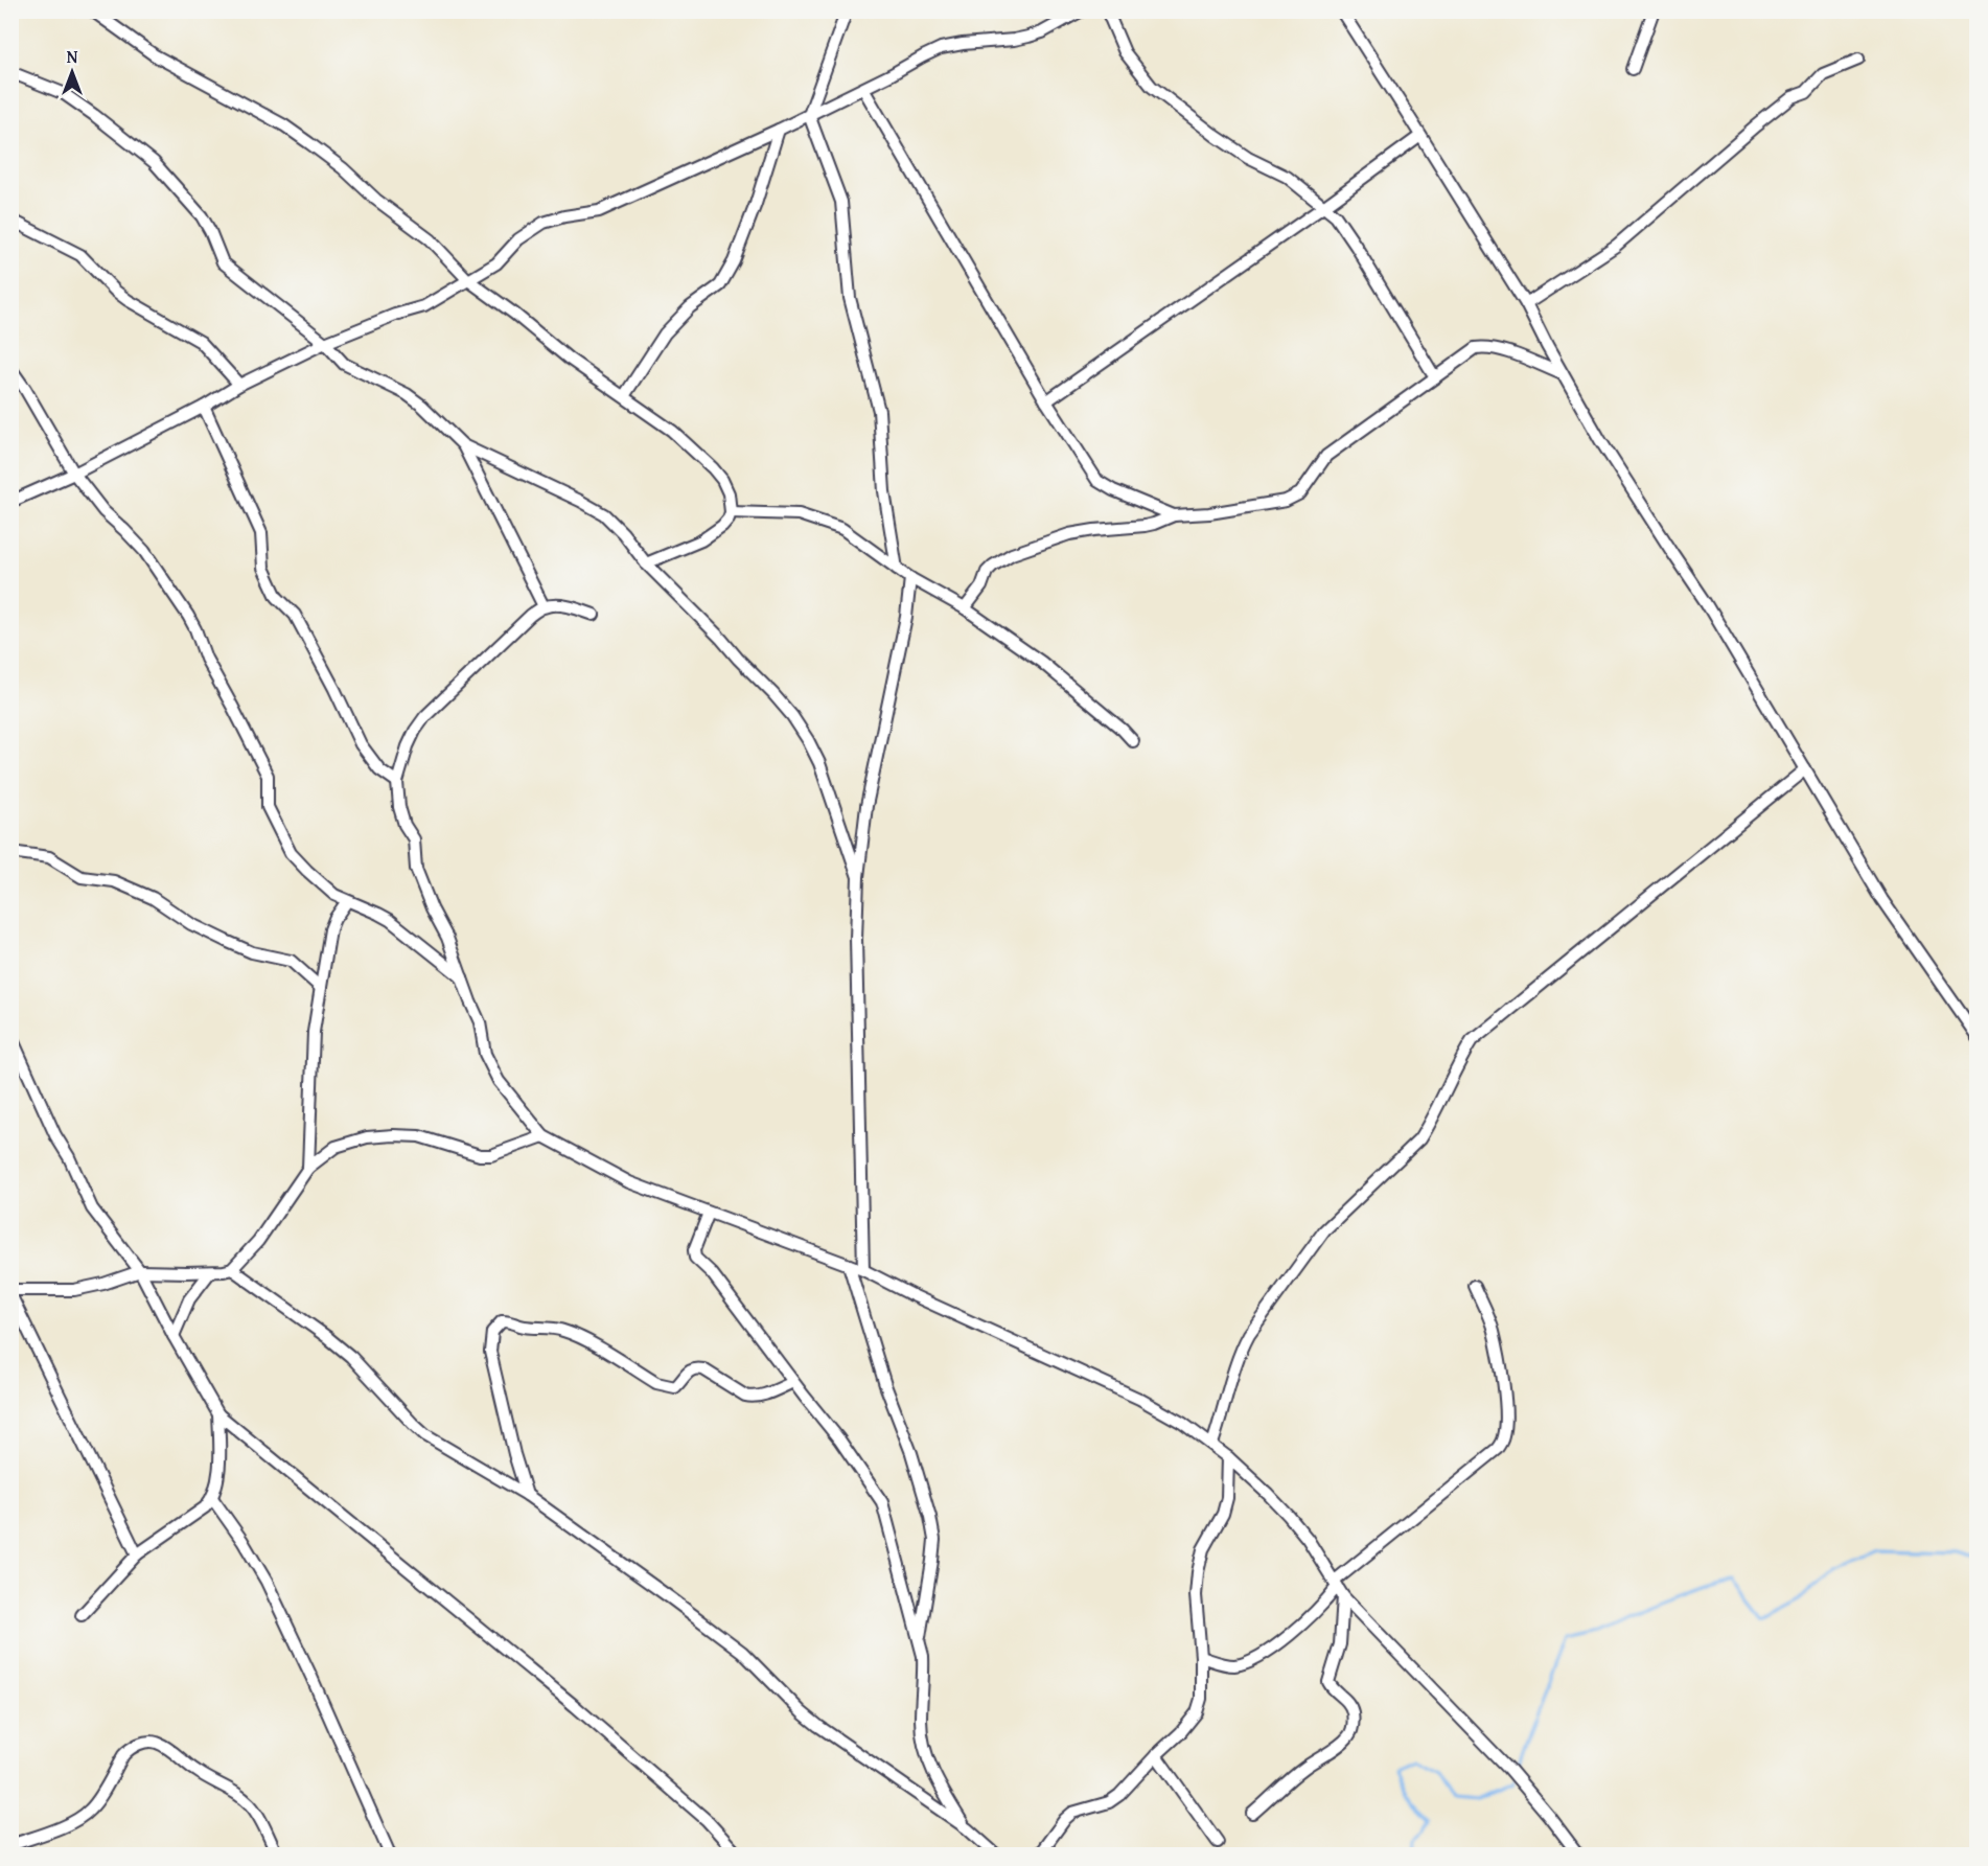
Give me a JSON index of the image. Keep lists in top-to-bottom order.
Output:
{
  "north": "top"
}
